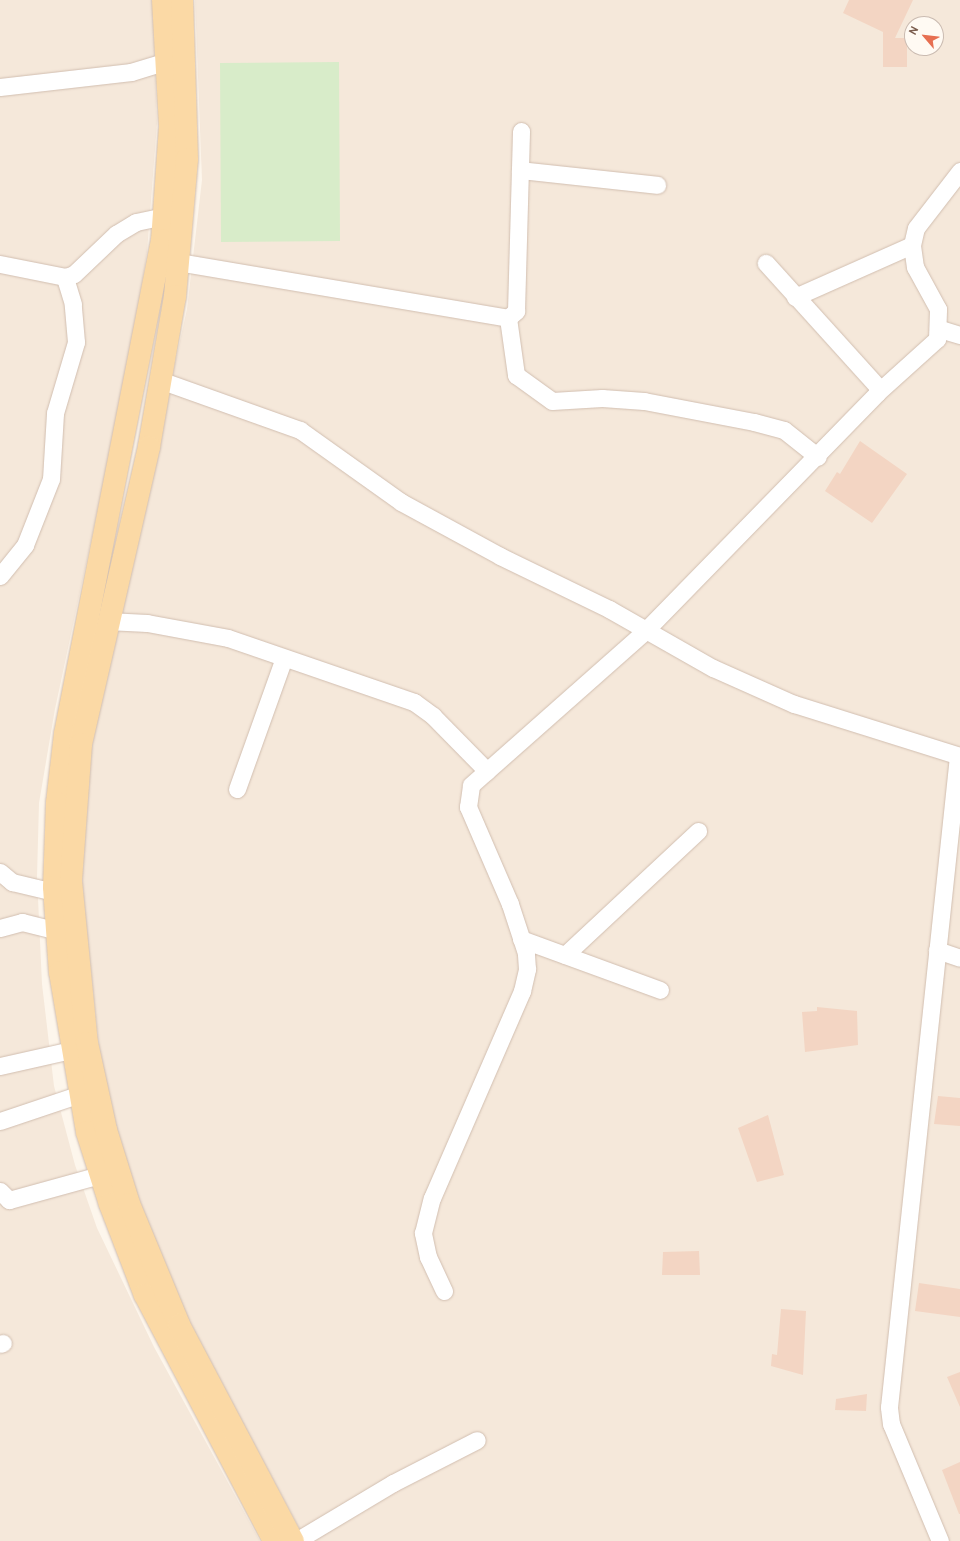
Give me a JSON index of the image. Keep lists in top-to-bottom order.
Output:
{
  "north": "top left"
}
